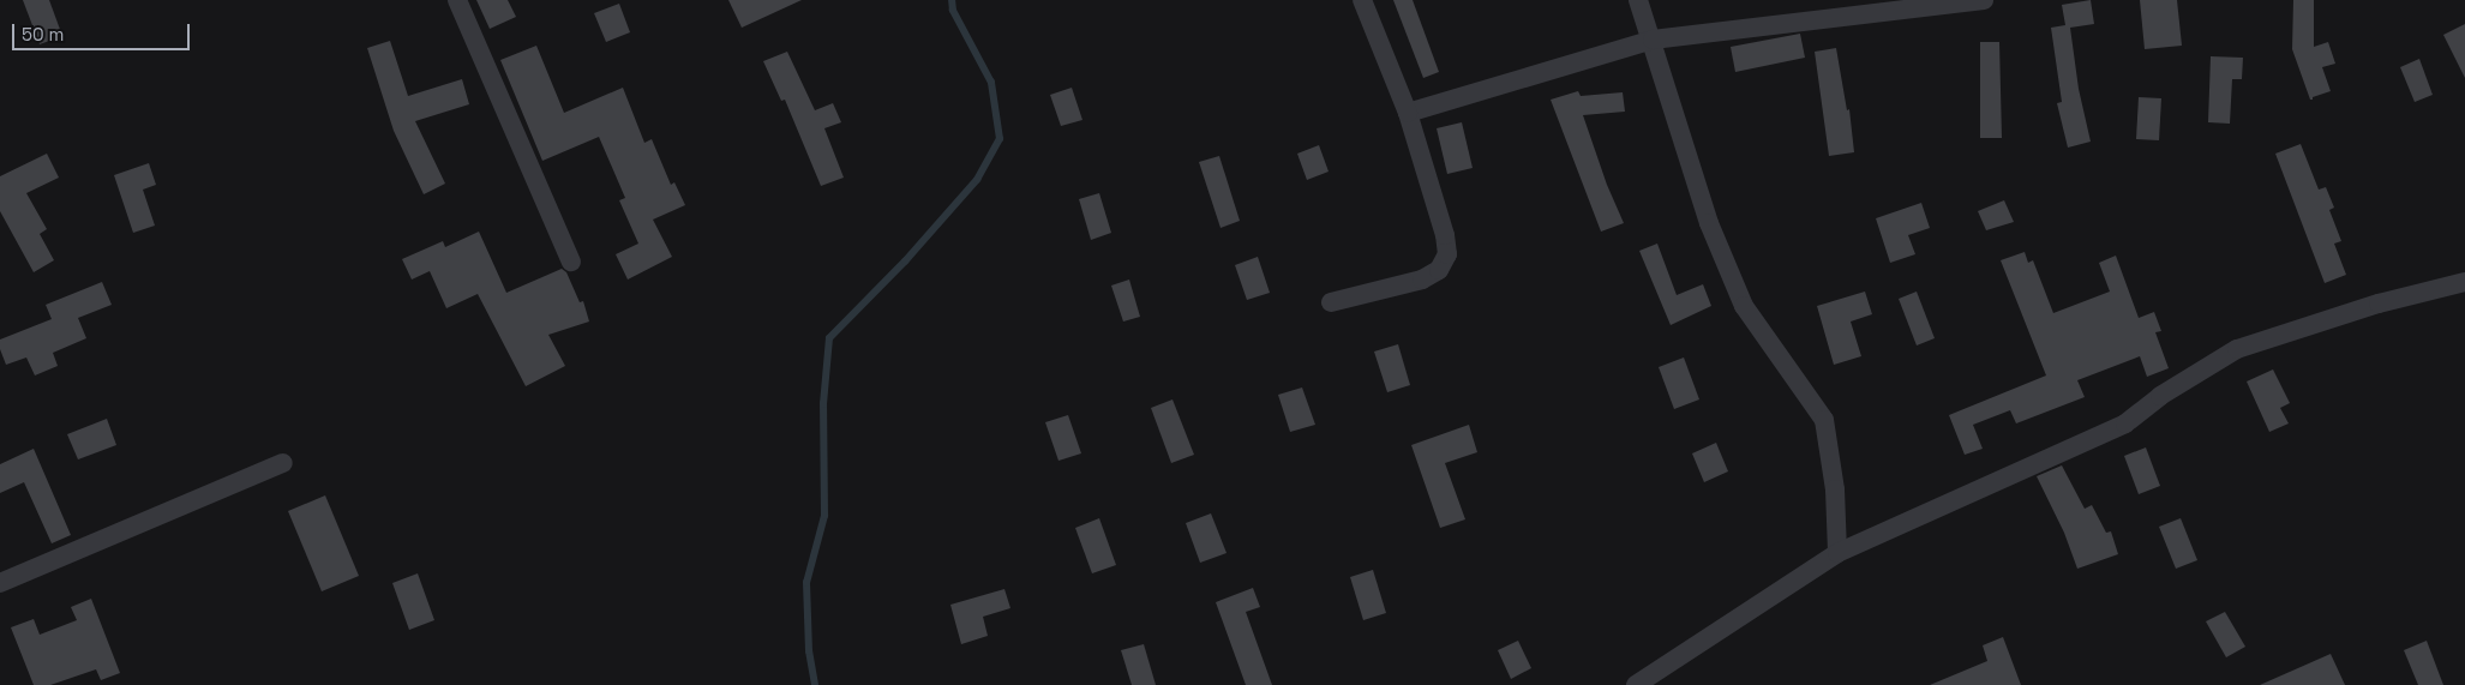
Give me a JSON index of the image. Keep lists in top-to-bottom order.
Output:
{
  "scale_bar": "50 m"
}
